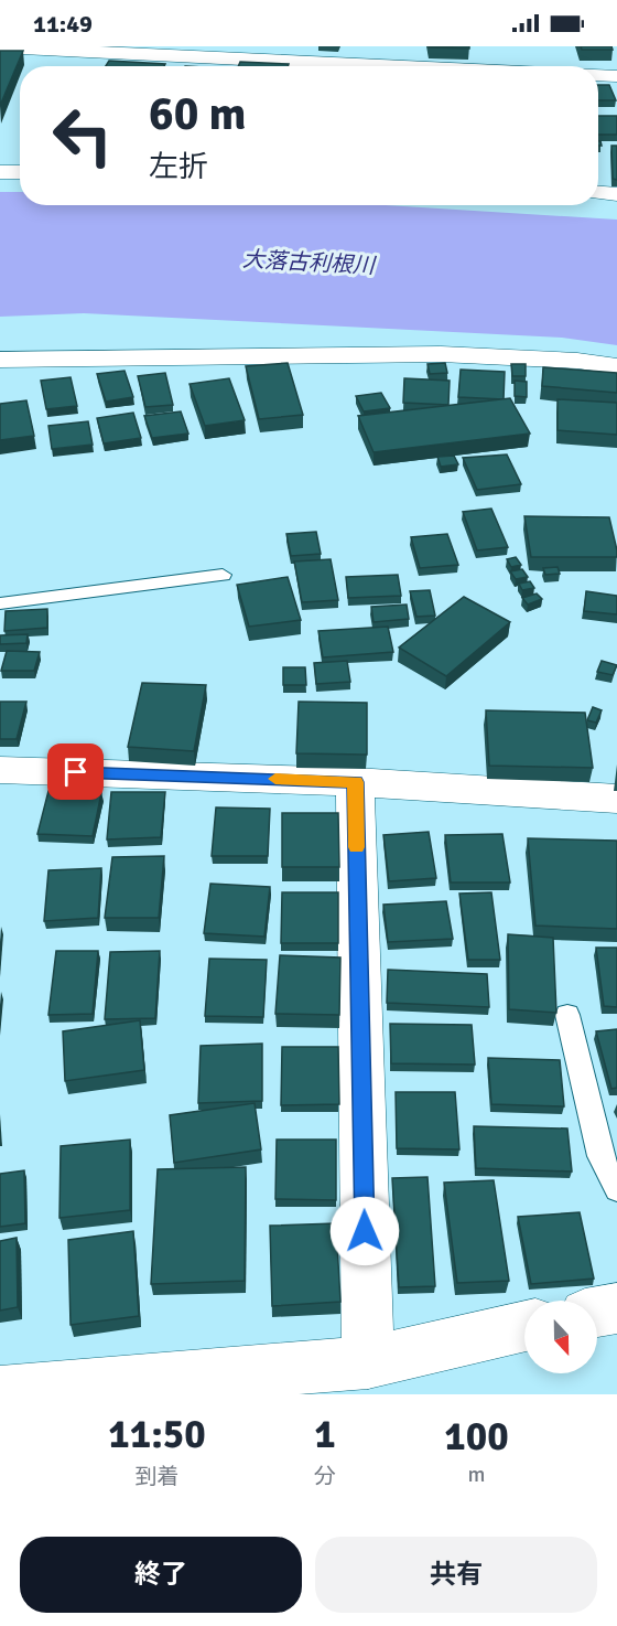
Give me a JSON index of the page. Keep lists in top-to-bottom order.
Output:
{
  "water": ["大落古利根川"],
  "north": "bottom",
  "page": {
    "status": "11:49",
    "turn": ["60 m", "左折"],
    "eta": [
      "11:50",
      "到着",
      "1",
      "分",
      "100",
      "m"
    ],
    "buttons": ["終了", "共有"]
  }
}
